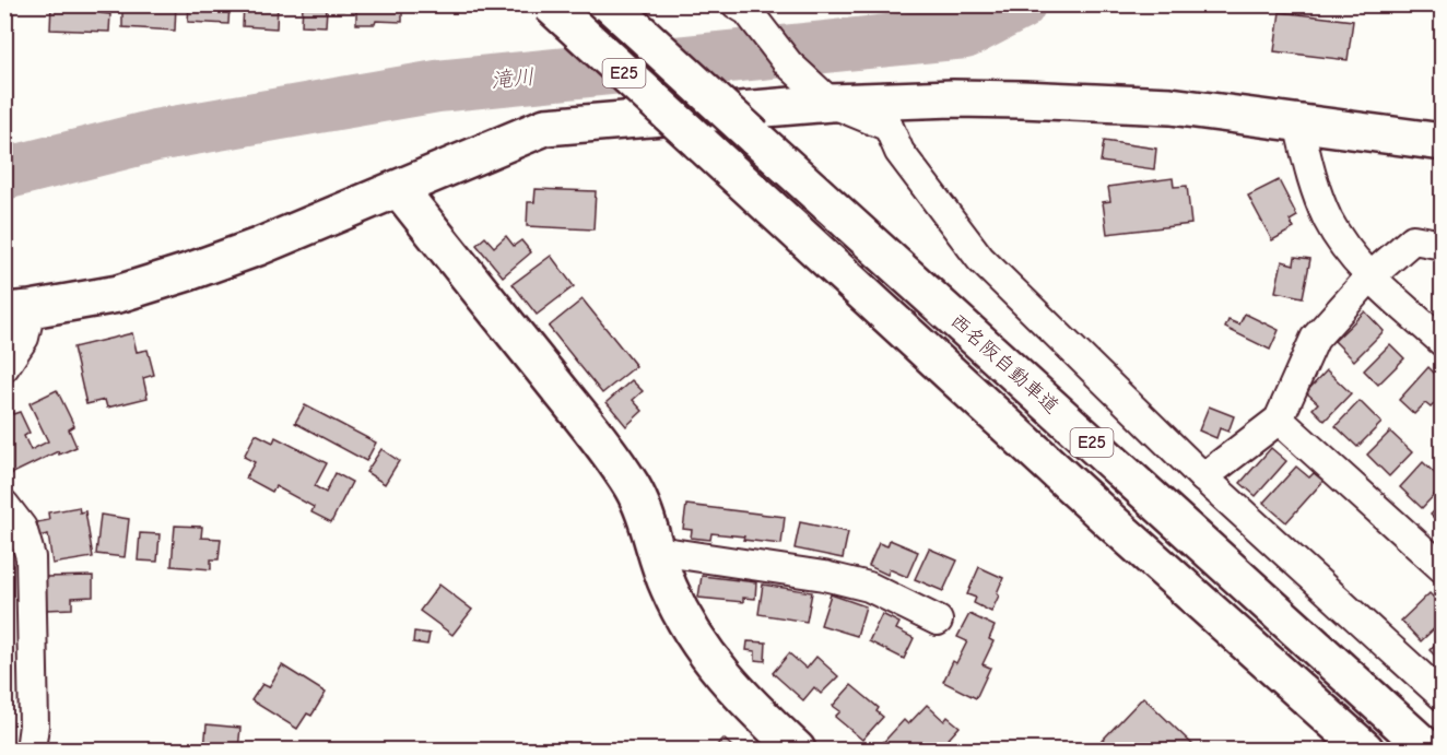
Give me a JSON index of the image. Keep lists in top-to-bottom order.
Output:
{
  "streets": {
    "main road": ["E25", "西名阪自動車道"]
  },
  "water": ["滝川"]
}
